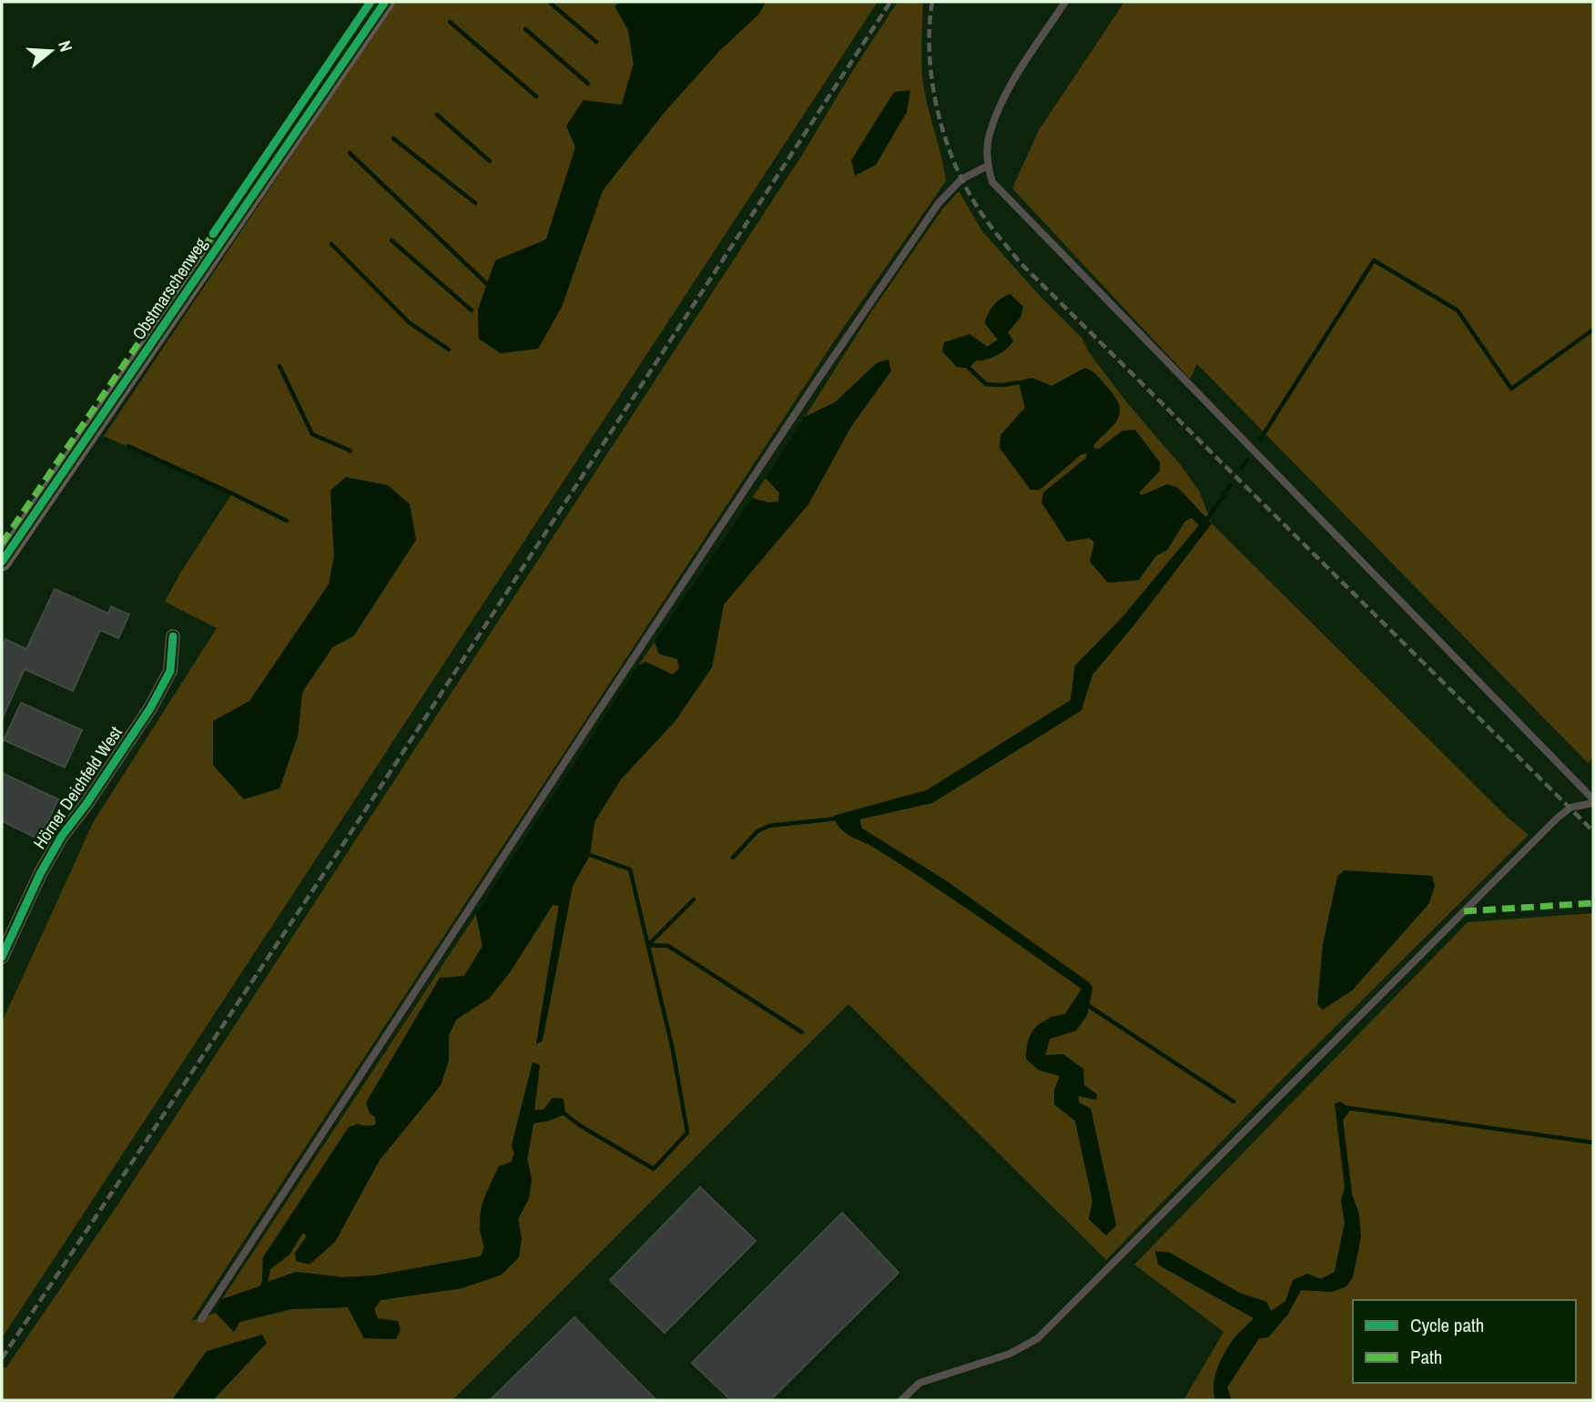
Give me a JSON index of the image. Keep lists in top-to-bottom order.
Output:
{
  "streets": {
    "main road": ["Obstmarschenweg"],
    "street": ["Hörner Deichfeld West"]
  },
  "legend": ["Cycle path", "Path"],
  "north": "right"
}
